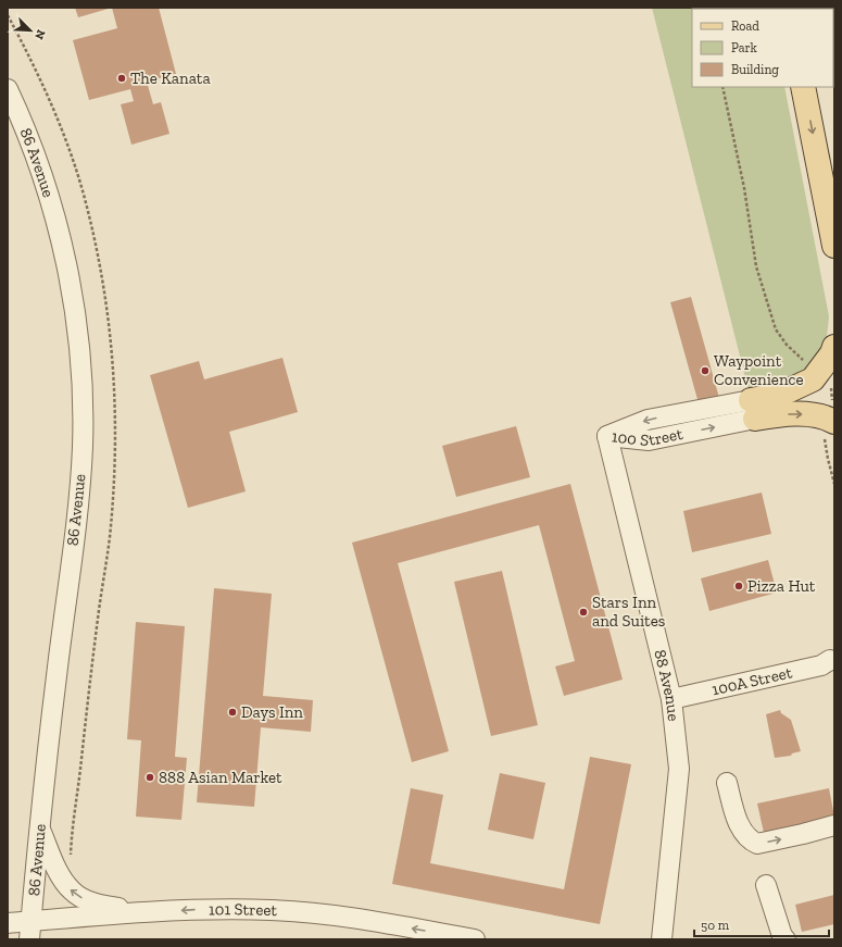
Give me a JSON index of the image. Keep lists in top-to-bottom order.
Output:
{
  "streets": {
    "street": [
      "86 Avenue",
      "100 Street",
      "100A Street",
      "88 Avenue",
      "101 Street"
    ]
  },
  "crossings": [
    ["86 Avenue", "101 Street"],
    ["100 Street", "88 Avenue"],
    ["100A Street", "88 Avenue"]
  ],
  "one_way": ["101 Street"],
  "places": [
    "The Kanata",
    "Waypoint Convenience",
    "Pizza Hut",
    "Stars Inn and Suites",
    "Days Inn",
    "888 Asian Market"
  ],
  "legend": ["Road", "Park", "Building"],
  "scale_bar": "50 m",
  "north": "bottom right"
}
